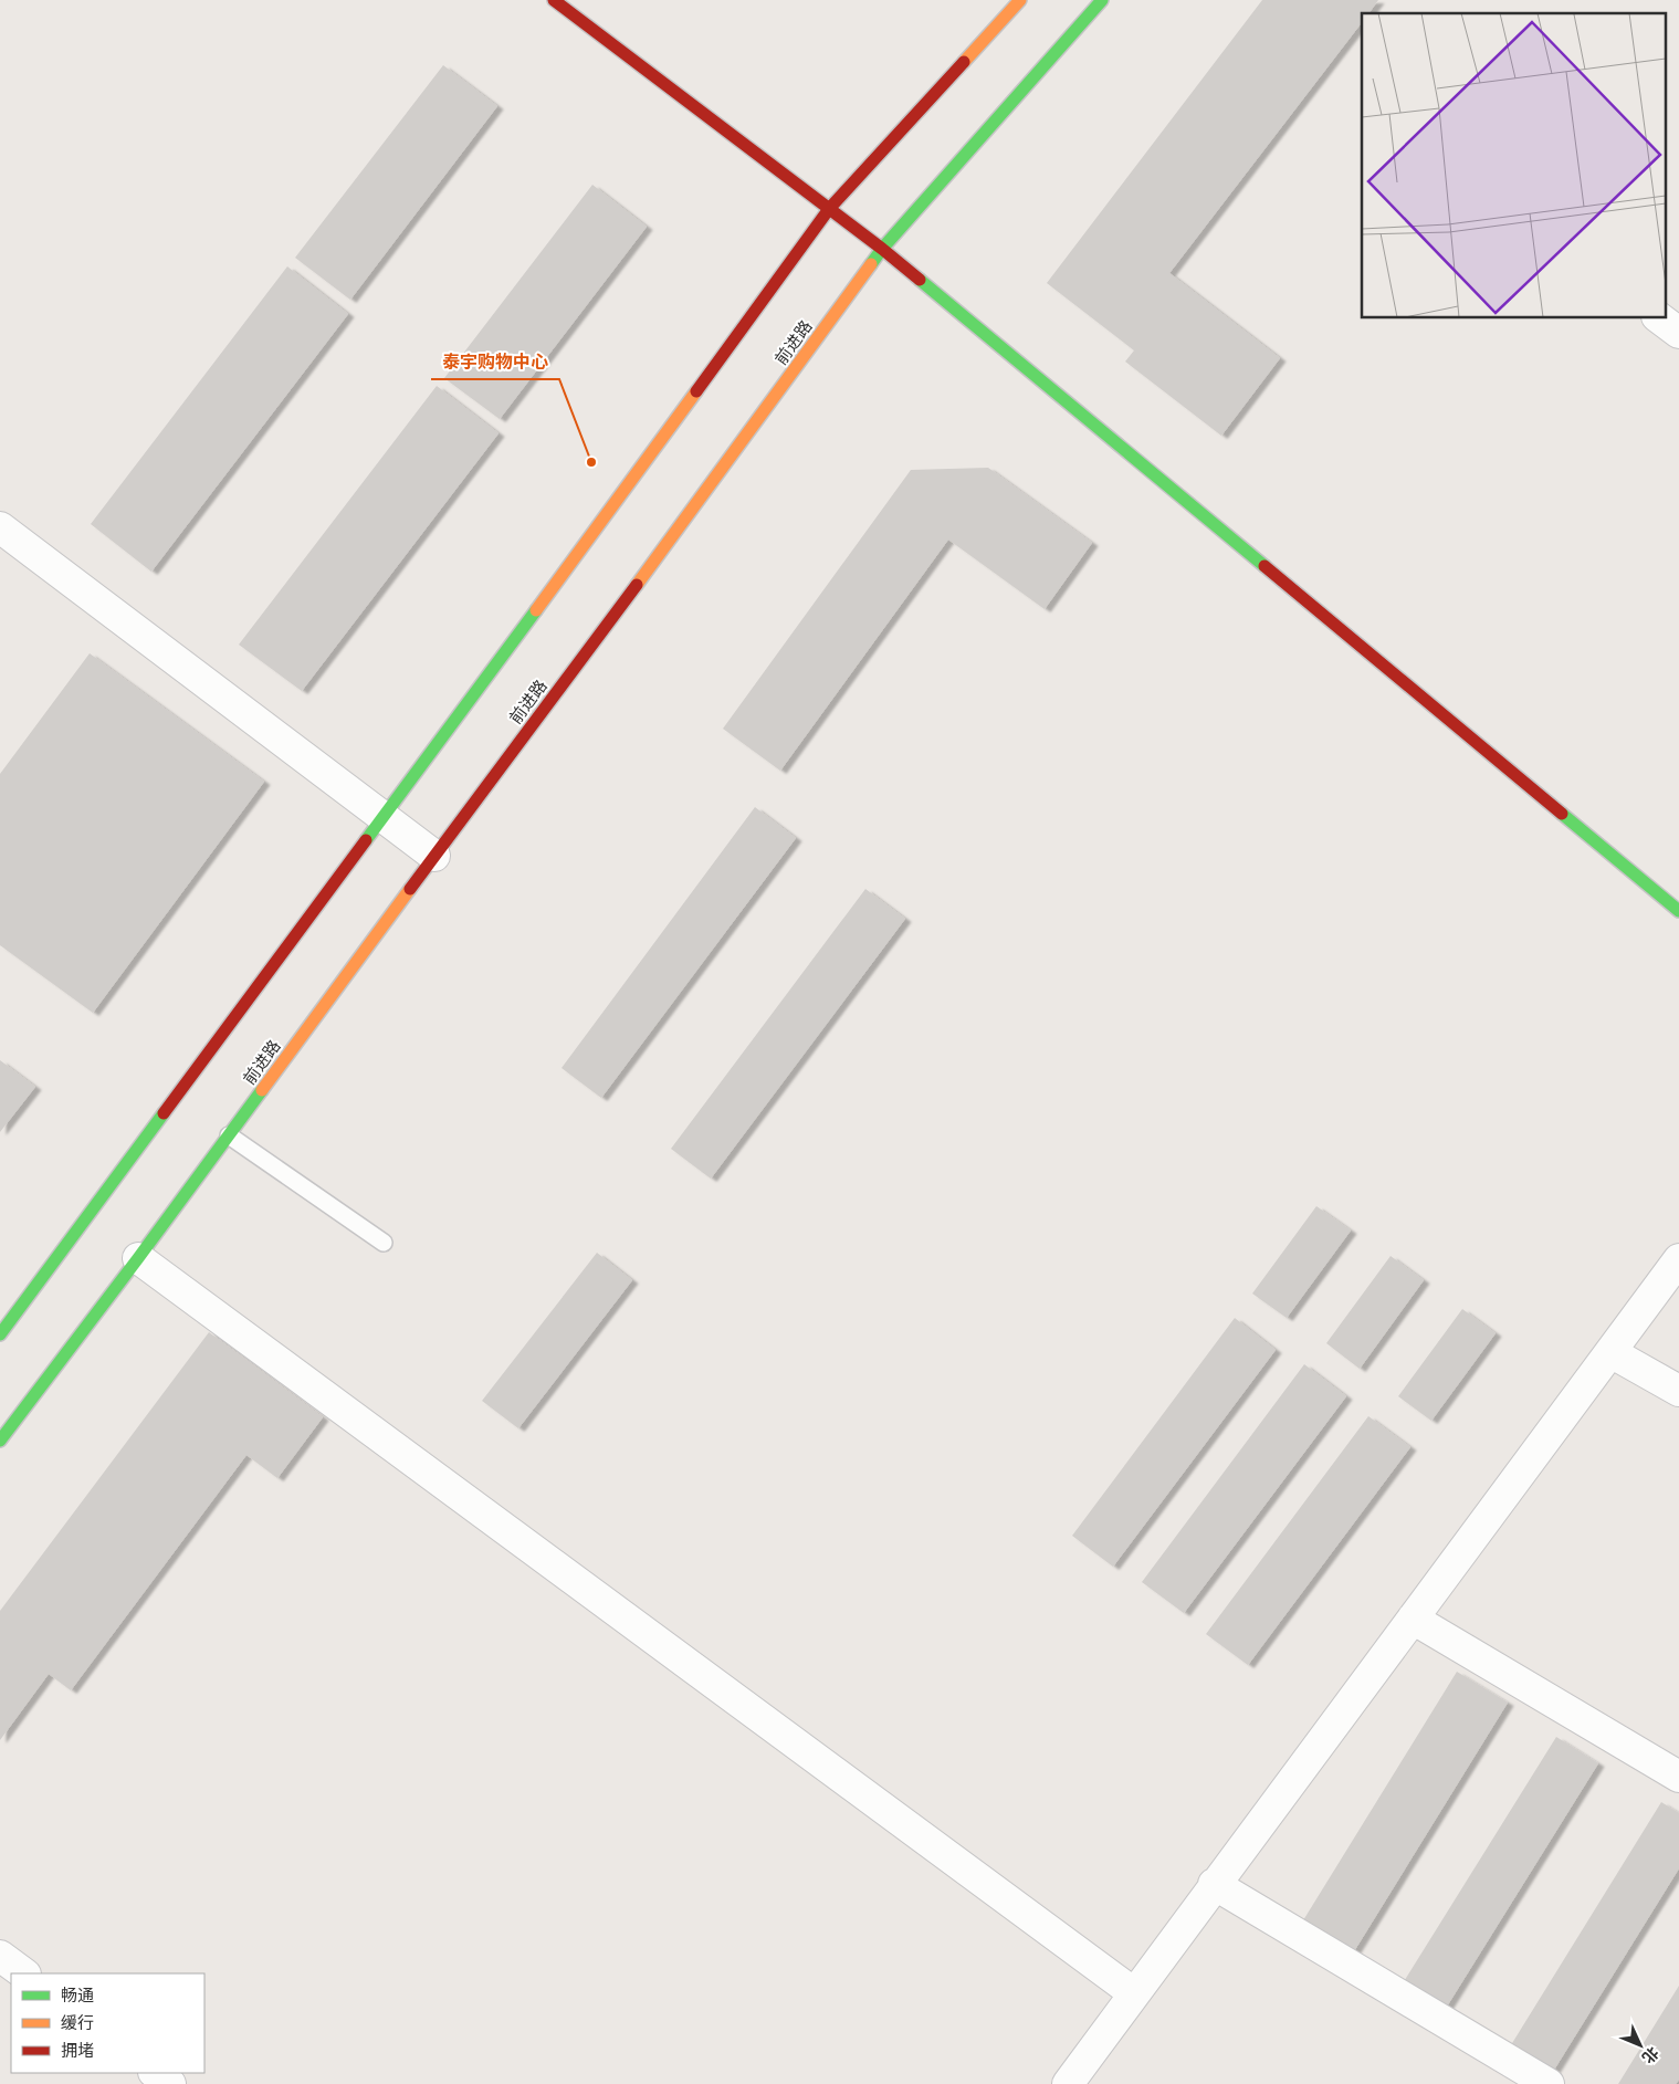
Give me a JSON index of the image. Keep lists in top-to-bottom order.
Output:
{
  "streets": {
    "main road": ["前进路"]
  },
  "places": ["泰宇购物中心"],
  "legend": ["畅通", "缓行", "拥堵"],
  "north": "bottom right"
}
